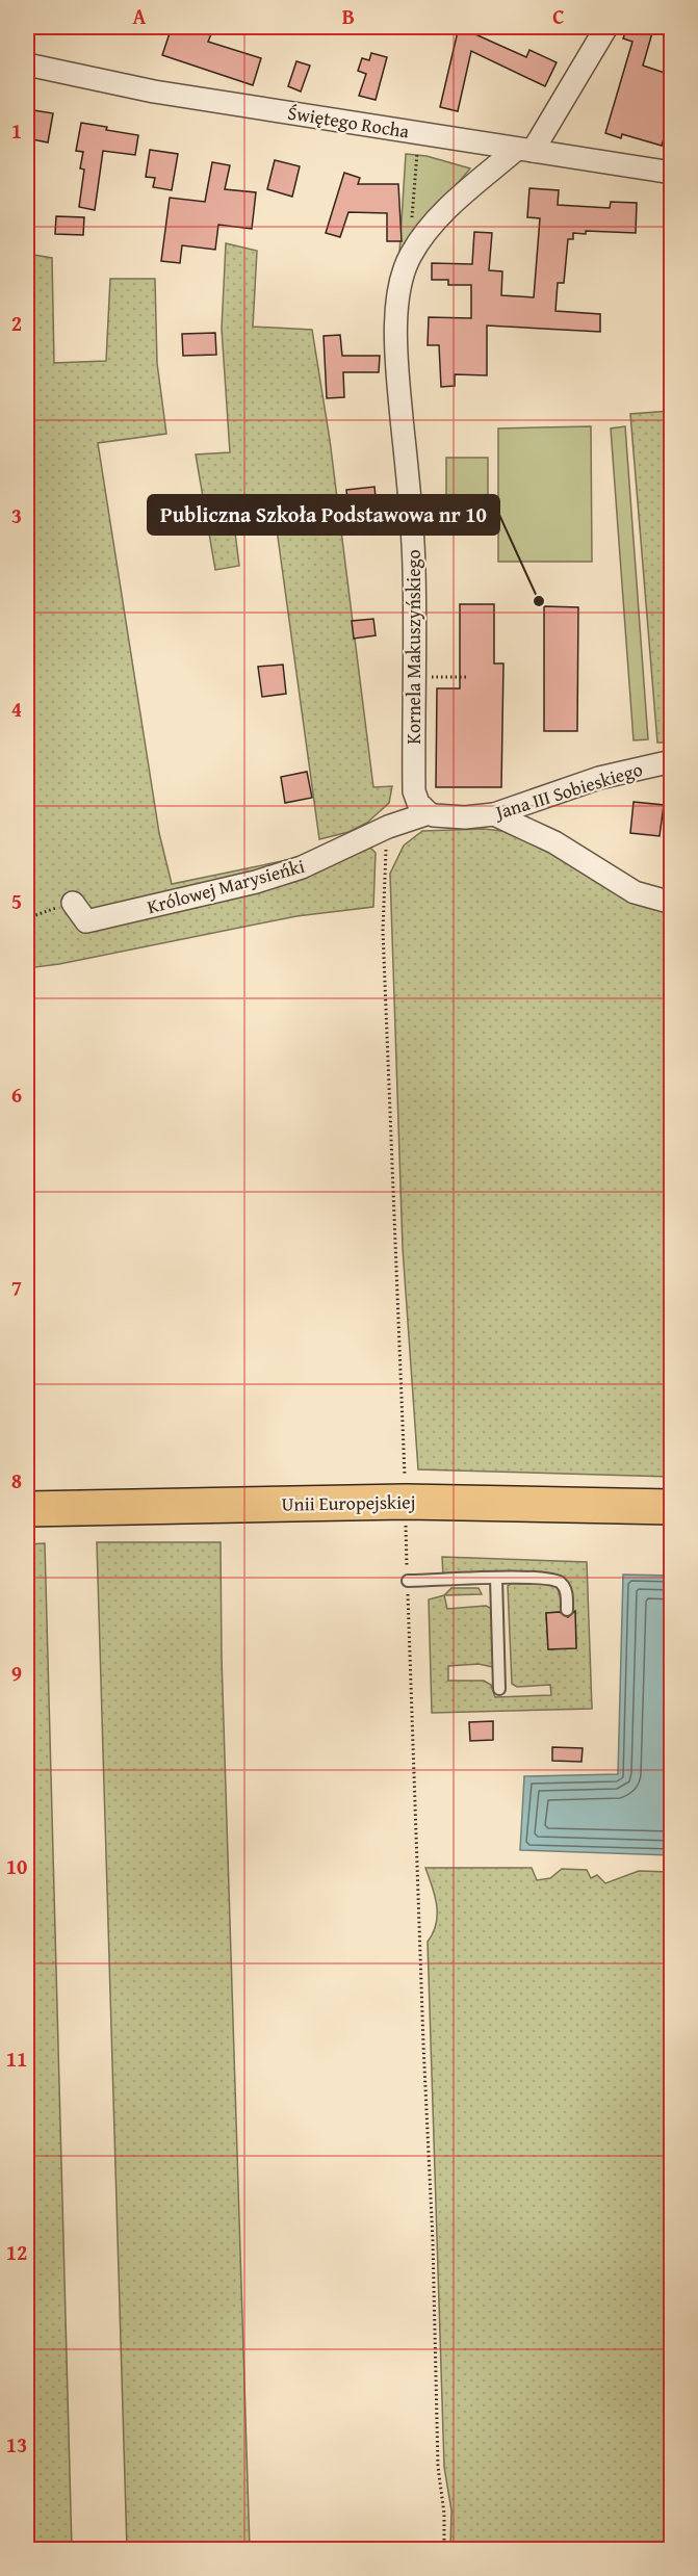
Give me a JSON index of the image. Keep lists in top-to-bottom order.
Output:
{
  "streets": {
    "main road": ["Unii Europejskiej"],
    "street": [
      "Świętego Rocha",
      "Kornela Makuszyńskiego",
      "Jana III Sobieskiego",
      "Królowej Marysieńki"
    ]
  },
  "crossings": [
    ["Świętego Rocha", "Kornela Makuszyńskiego"],
    ["Kornela Makuszyńskiego", "Jana III Sobieskiego"],
    ["Kornela Makuszyńskiego", "Królowej Marysieńki"],
    ["Jana III Sobieskiego", "Królowej Marysieńki"]
  ],
  "places": ["Publiczna Szkoła Podstawowa nr 10"],
  "grid": {
    "columns": ["A", "B", "C"],
    "rows": [
      "1",
      "2",
      "3",
      "4",
      "5",
      "6",
      "7",
      "8",
      "9",
      "10",
      "11",
      "12",
      "13"
    ]
  }
}
